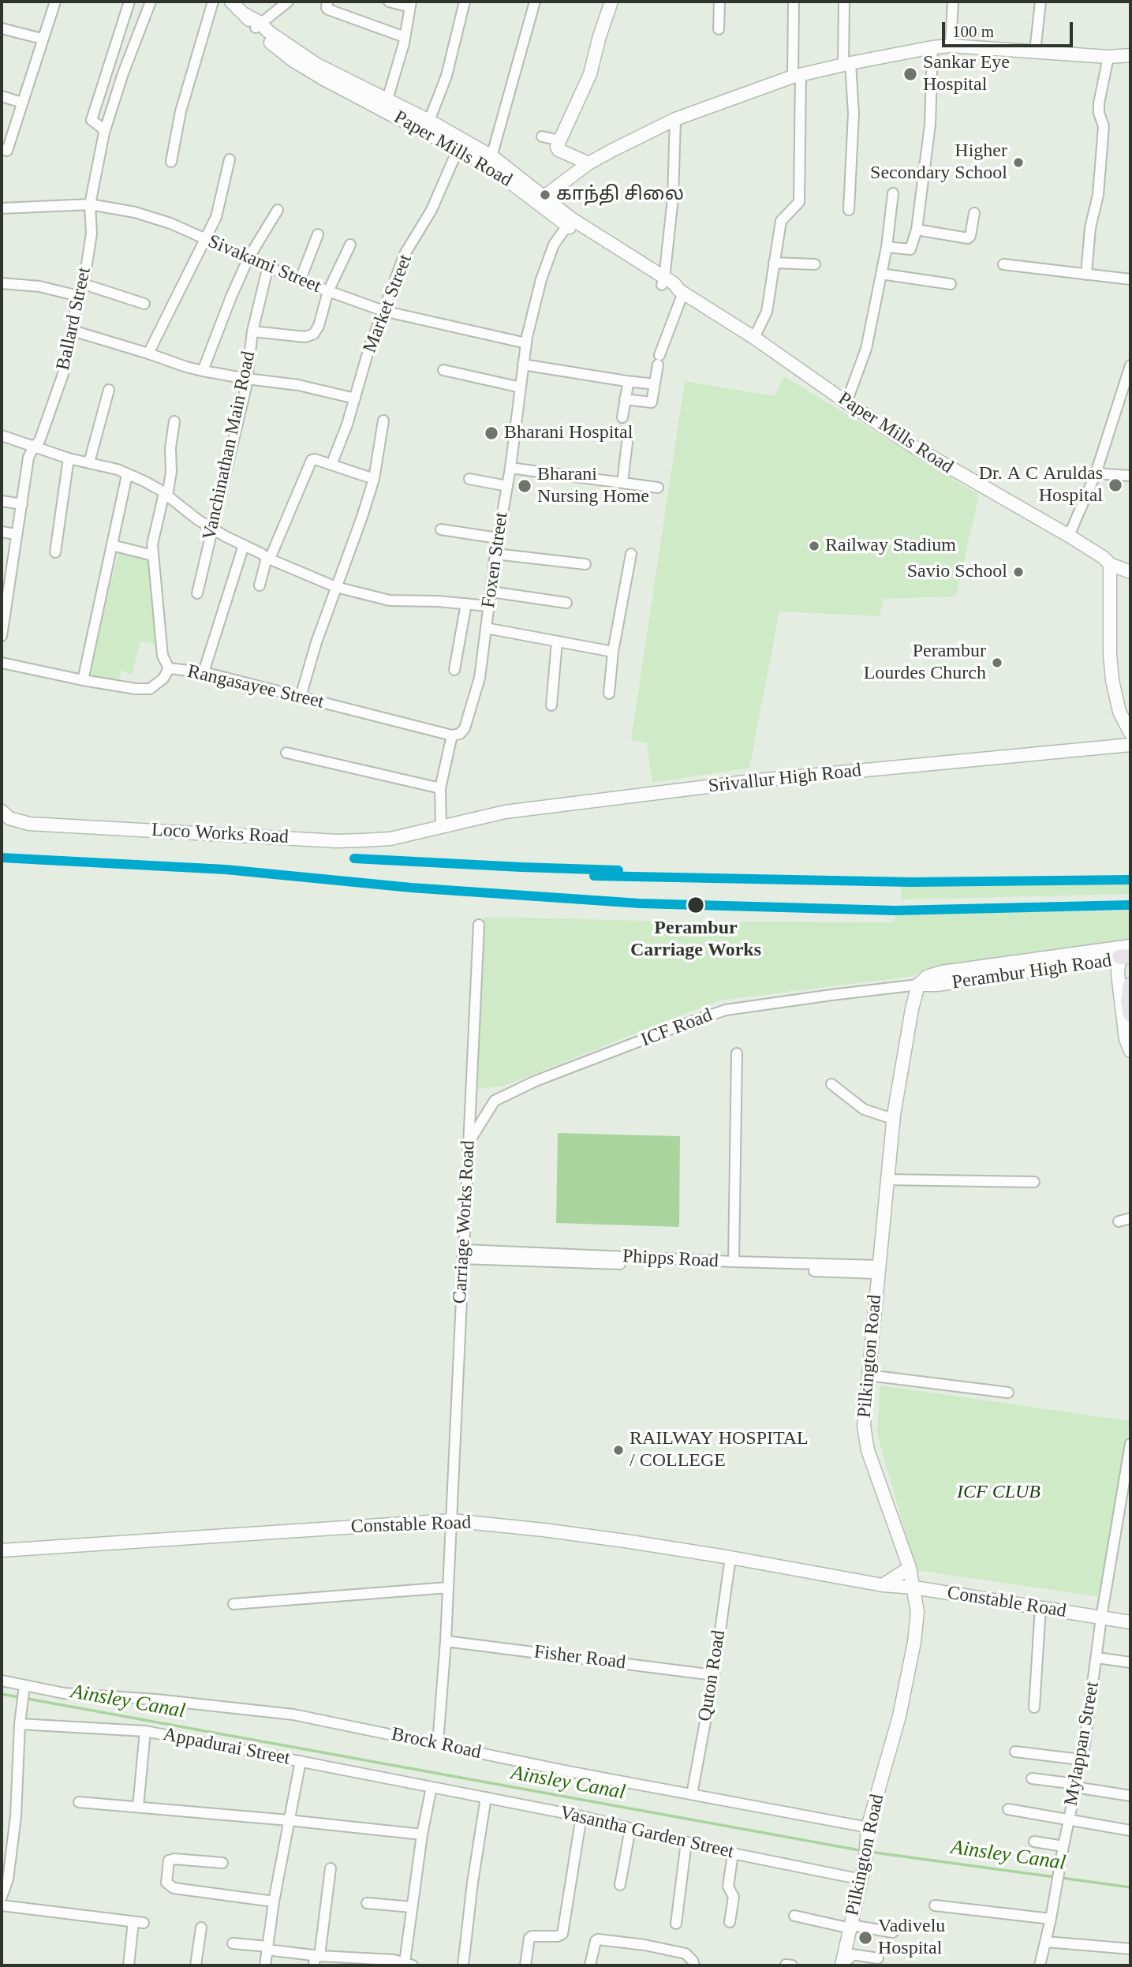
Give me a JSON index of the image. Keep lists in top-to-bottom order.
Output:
{
  "streets": {
    "street": [
      "Paper Mills Road",
      "Sivakami Street",
      "Market Street",
      "Ballard Street",
      "Vanchinathan Main Road",
      "Foxen Street",
      "Rangasayee Street",
      "Srivallur High Road",
      "Loco Works Road",
      "Perambur High Road",
      "ICF Road",
      "Carriage Works Road",
      "Phipps Road",
      "Pilkington Road",
      "Constable Road",
      "Fisher Road",
      "Quton Road",
      "Brock Road",
      "Mylappan Street",
      "Appadurai Street",
      "Vasantha Garden Street"
    ]
  },
  "crossings": [
    ["Paper Mills Road", "Market Street"],
    ["Paper Mills Road", "Foxen Street"],
    ["Sivakami Street", "Market Street"],
    ["Sivakami Street", "Ballard Street"],
    ["Sivakami Street", "Vanchinathan Main Road"],
    ["Sivakami Street", "Foxen Street"],
    ["Foxen Street", "Rangasayee Street"],
    ["Foxen Street", "Srivallur High Road"],
    ["Foxen Street", "Loco Works Road"],
    ["Srivallur High Road", "Loco Works Road"],
    ["Perambur High Road", "ICF Road"],
    ["Perambur High Road", "Pilkington Road"],
    ["ICF Road", "Carriage Works Road"],
    ["ICF Road", "Pilkington Road"],
    ["Carriage Works Road", "Phipps Road"],
    ["Carriage Works Road", "Constable Road"],
    ["Phipps Road", "Pilkington Road"],
    ["Pilkington Road", "Constable Road"],
    ["Pilkington Road", "Brock Road"],
    ["Pilkington Road", "Vasantha Garden Street"],
    ["Constable Road", "Quton Road"],
    ["Constable Road", "Mylappan Street"],
    ["Fisher Road", "Quton Road"],
    ["Quton Road", "Brock Road"],
    ["Appadurai Street", "Vasantha Garden Street"]
  ],
  "water": ["Ainsley Canal"],
  "parks": ["ICF CLUB"],
  "places": [
    "Sankar Eye Hospital",
    "Higher Secondary School",
    "காந்தி சிலை",
    "Bharani Hospital",
    "Dr. A C Aruldas Hospital",
    "Bharani Nursing Home",
    "Railway Stadium",
    "Savio School",
    "Perambur Lourdes Church",
    "Perambur Carriage Works",
    "RAILWAY HOSPITAL / COLLEGE",
    "Vadivelu Hospital"
  ],
  "scale_bar": "100 m"
}
